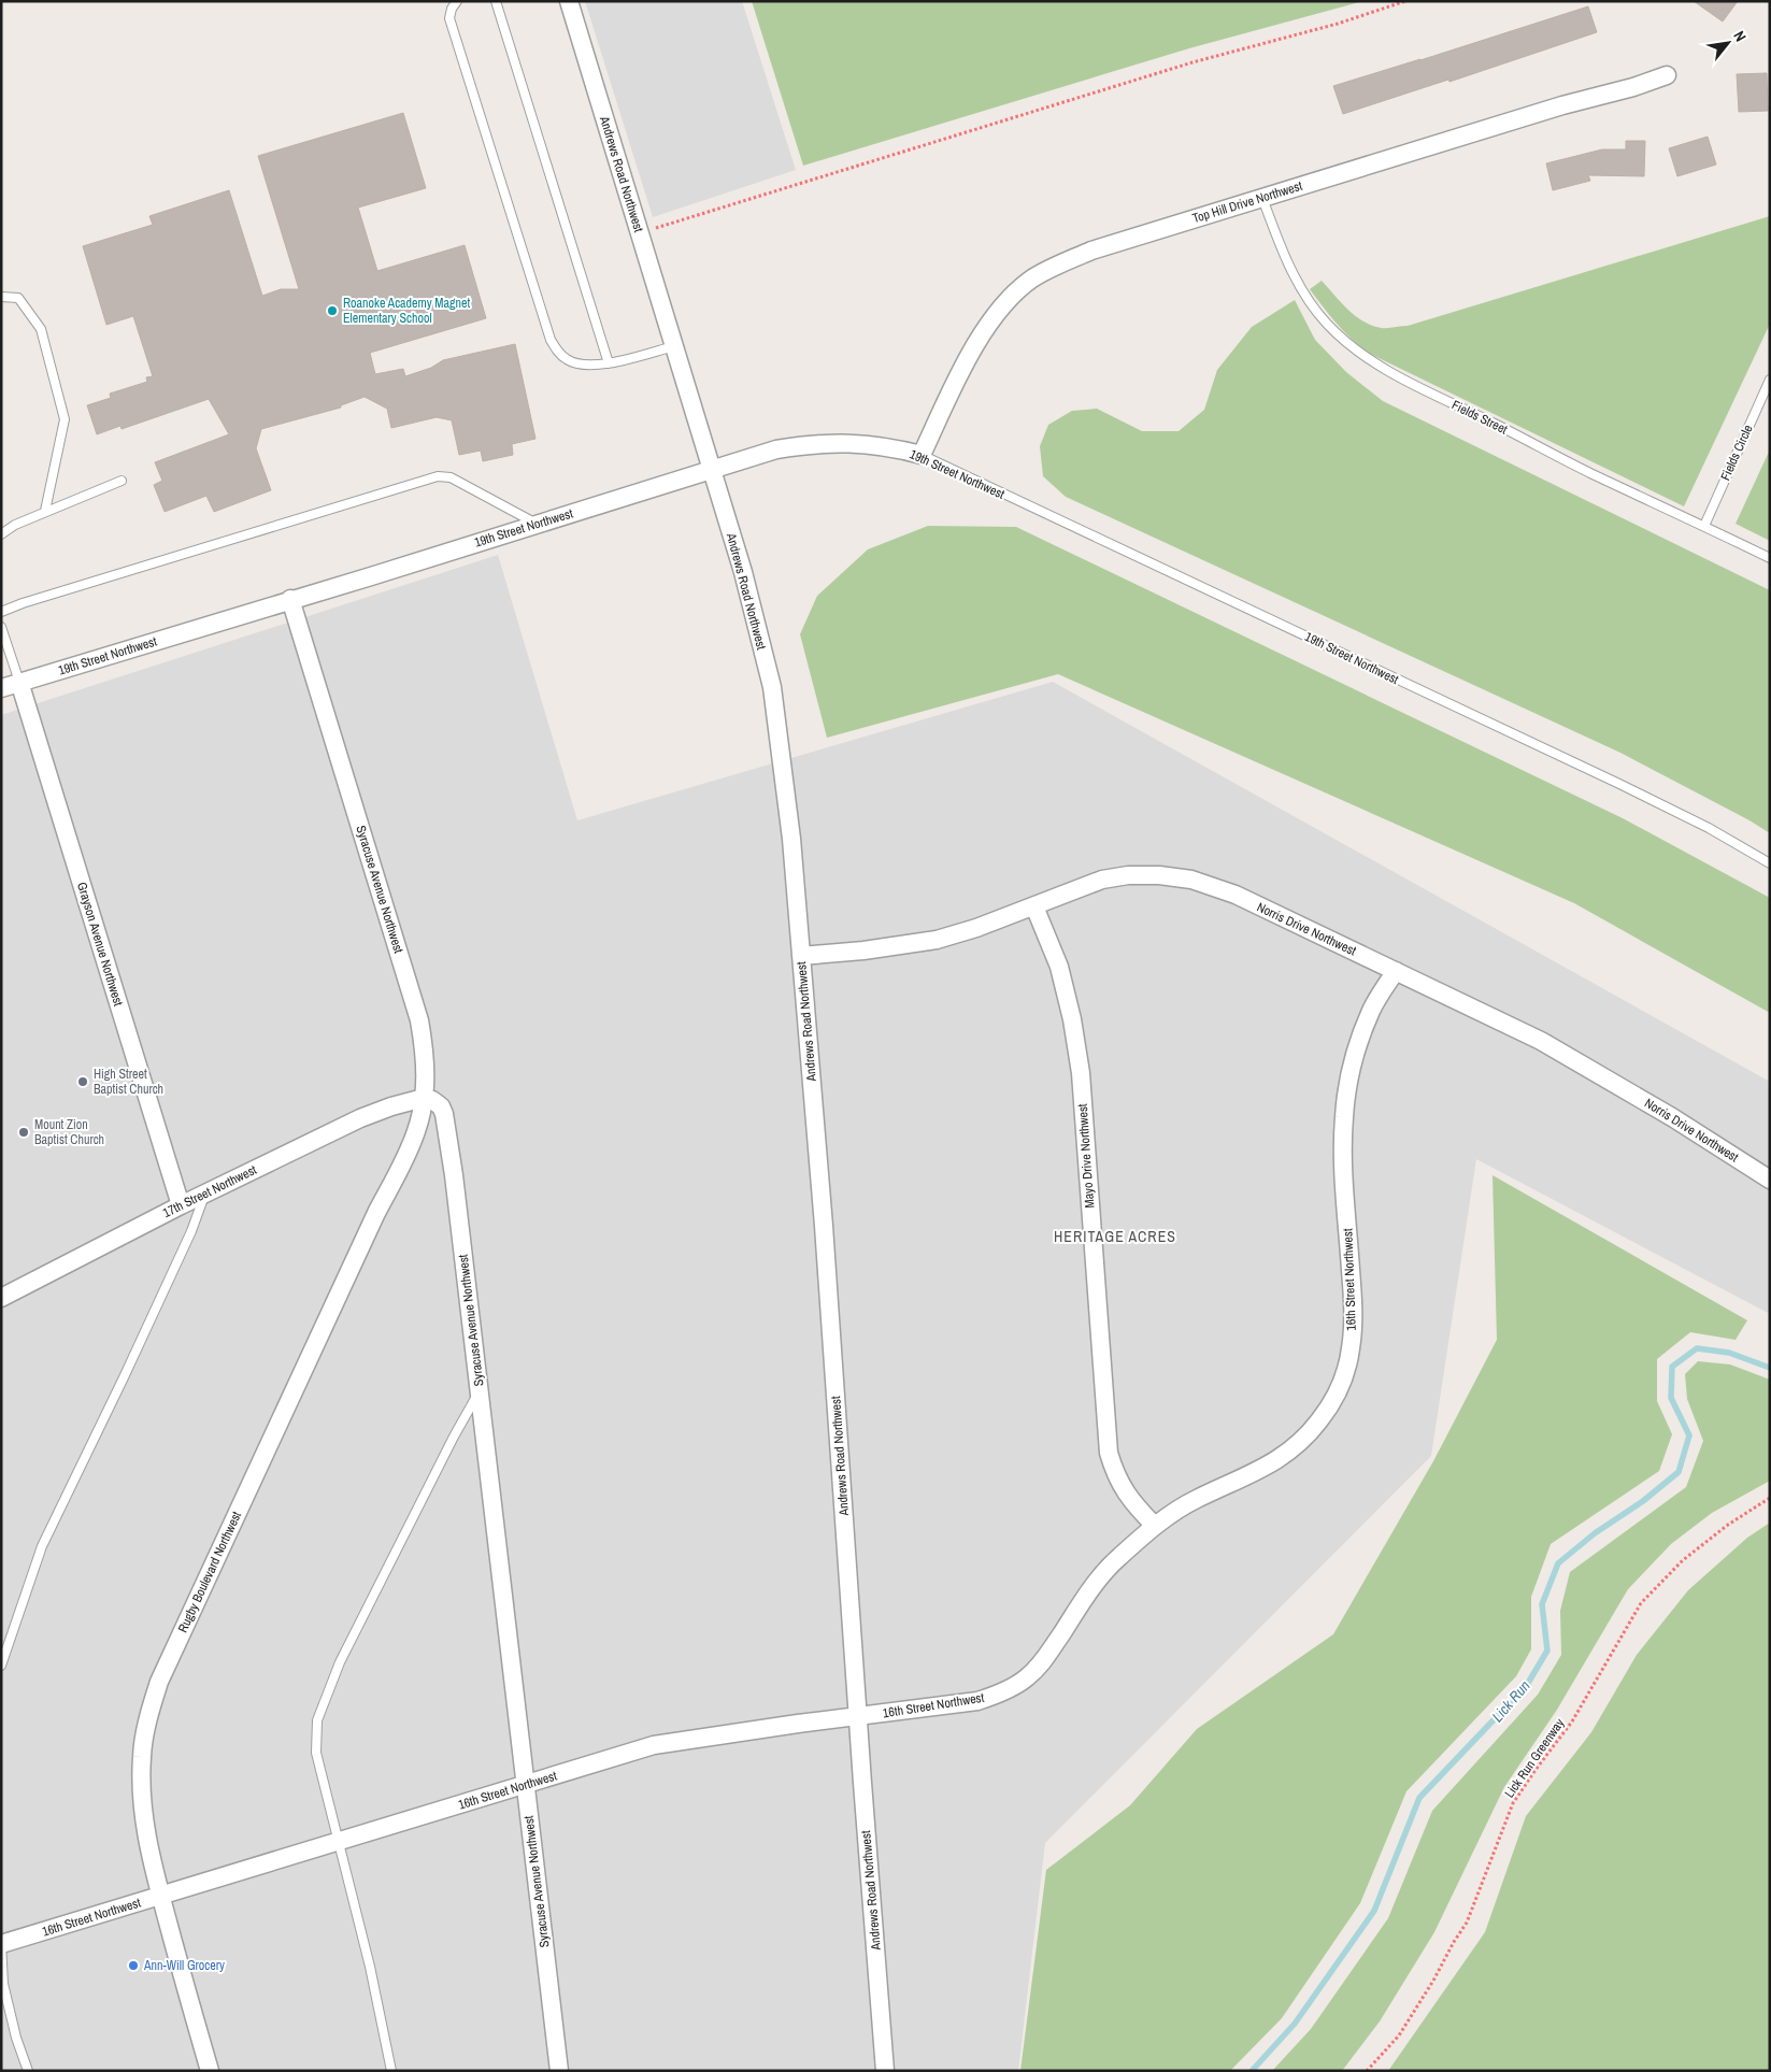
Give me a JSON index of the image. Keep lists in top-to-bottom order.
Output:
{
  "streets": {
    "street": [
      "Andrews Road Northwest",
      "Top Hill Drive Northwest",
      "19th Street Northwest",
      "Syracuse Avenue Northwest",
      "Norris Drive Northwest",
      "Grayson Avenue Northwest",
      "Mayo Drive Northwest",
      "17th Street Northwest",
      "16th Street Northwest",
      "Rugby Boulevard Northwest"
    ],
    "lane": ["Fields Street", "Fields Circle"],
    "path": ["Lick Run Greenway"]
  },
  "crossings": [
    ["Andrews Road Northwest", "19th Street Northwest"],
    ["Andrews Road Northwest", "Norris Drive Northwest"],
    ["Andrews Road Northwest", "16th Street Northwest"],
    ["Top Hill Drive Northwest", "Fields Street"],
    ["Top Hill Drive Northwest", "19th Street Northwest"],
    ["Fields Street", "Fields Circle"],
    ["19th Street Northwest", "Syracuse Avenue Northwest"],
    ["19th Street Northwest", "Grayson Avenue Northwest"],
    ["Syracuse Avenue Northwest", "17th Street Northwest"],
    ["Syracuse Avenue Northwest", "16th Street Northwest"],
    ["Syracuse Avenue Northwest", "Rugby Boulevard Northwest"],
    ["Norris Drive Northwest", "Mayo Drive Northwest"],
    ["Norris Drive Northwest", "16th Street Northwest"],
    ["Grayson Avenue Northwest", "17th Street Northwest"],
    ["Mayo Drive Northwest", "16th Street Northwest"],
    ["17th Street Northwest", "Rugby Boulevard Northwest"],
    ["16th Street Northwest", "Rugby Boulevard Northwest"]
  ],
  "districts": ["HERITAGE ACRES"],
  "water": ["Lick Run"],
  "places": [
    "Roanoke Academy Magnet Elementary School",
    "High Street Baptist Church",
    "Mount Zion Baptist Church",
    "Ann-Will Grocery"
  ],
  "north": "top right"
}
